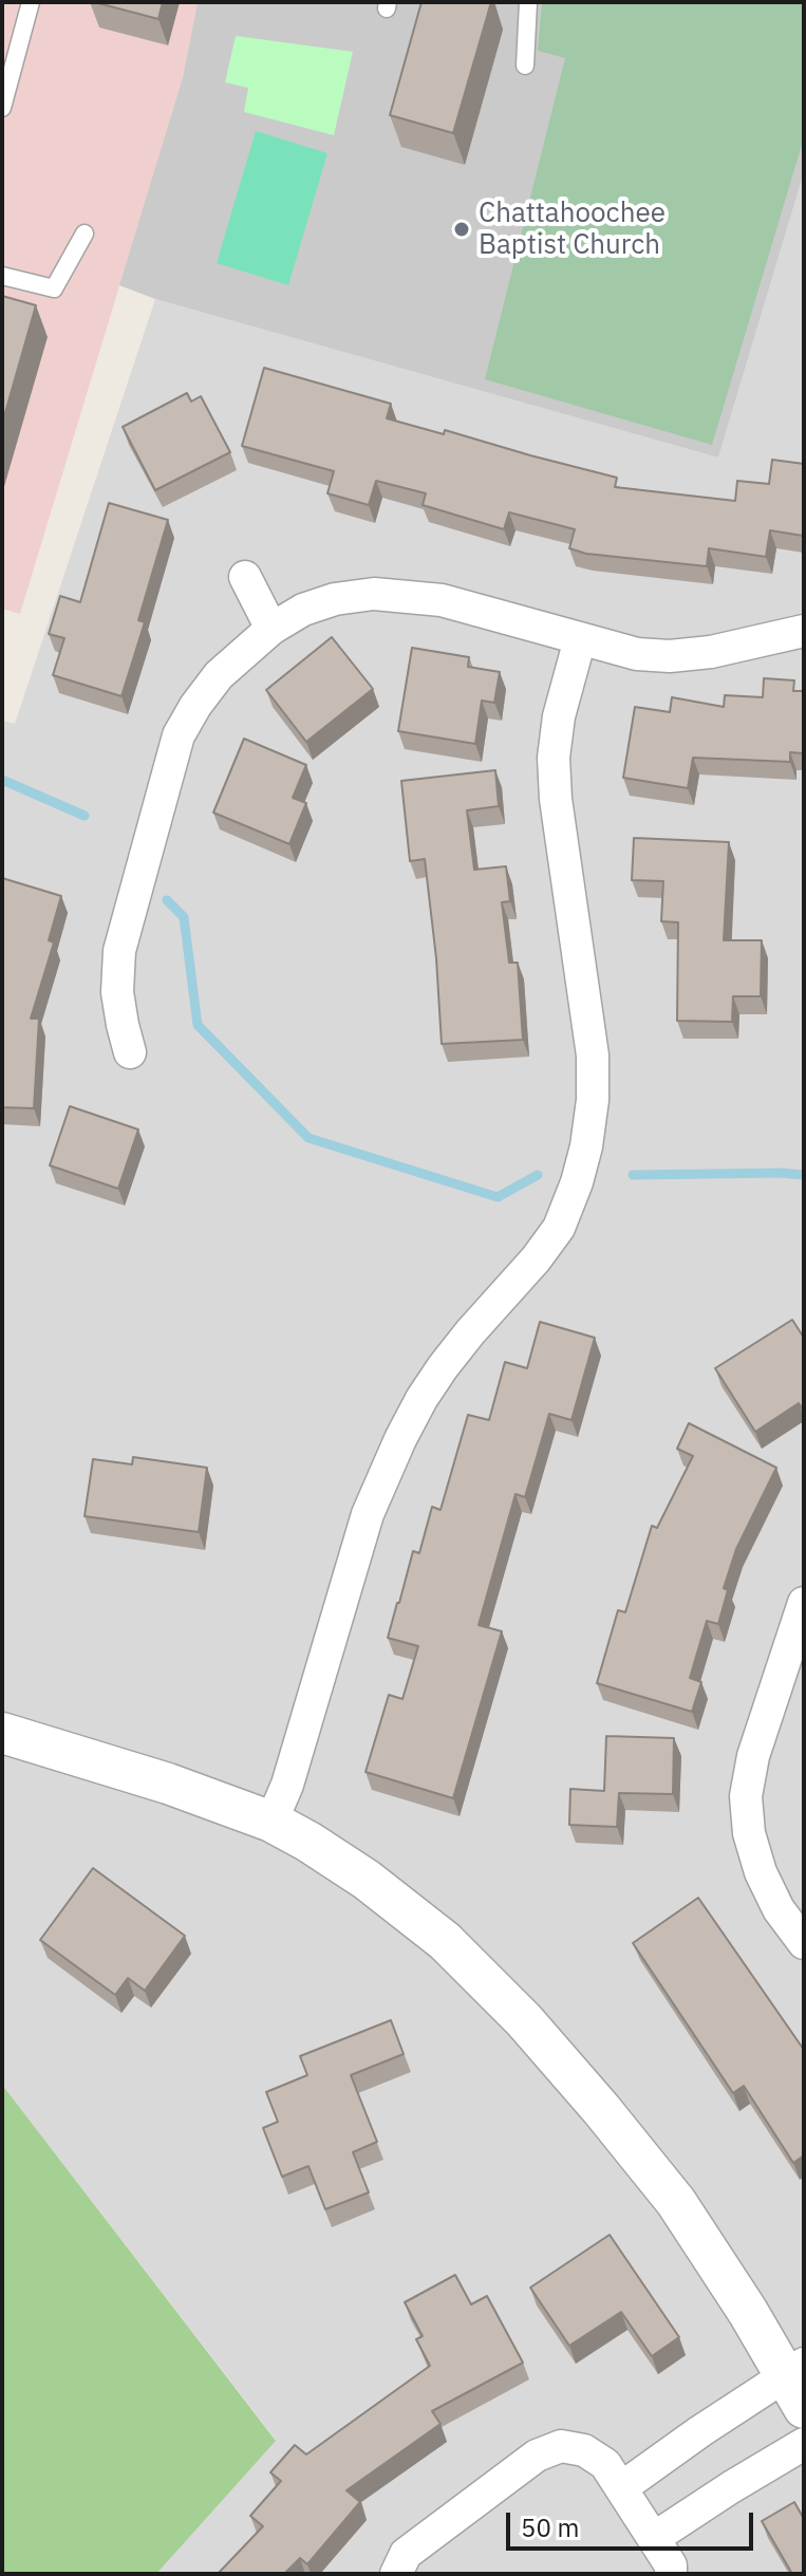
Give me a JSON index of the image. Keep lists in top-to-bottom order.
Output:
{
  "places": ["Chattahoochee Baptist Church"],
  "scale_bar": "50 m"
}
